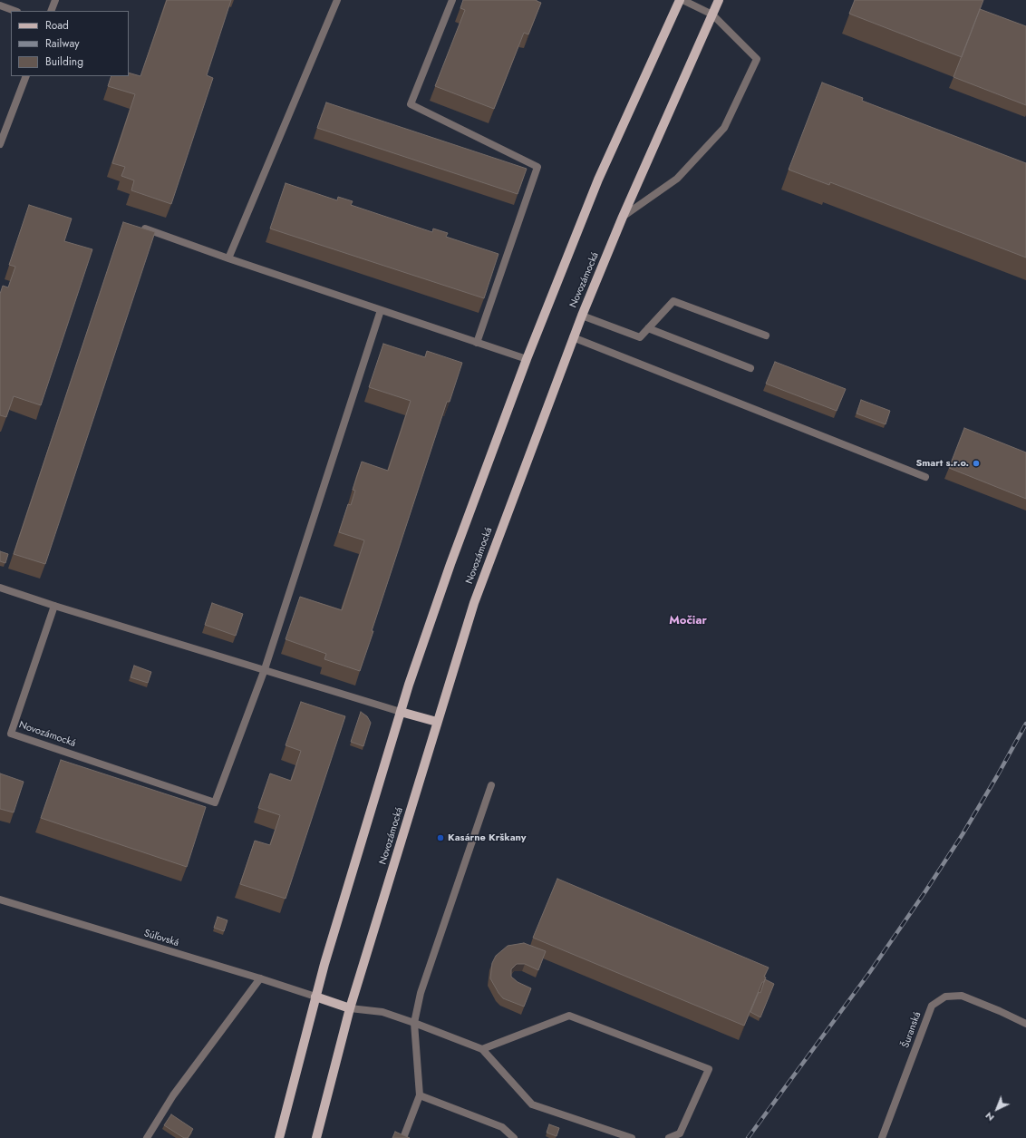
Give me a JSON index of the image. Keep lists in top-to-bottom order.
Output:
{
  "streets": {
    "main road": ["Novozámocká"],
    "street": ["Súľovská", "Šuranská"]
  },
  "districts": ["Močiar"],
  "places": ["Smart s.r.o.", "Kasárne Krškany"],
  "legend": ["Road", "Railway", "Building"],
  "north": "bottom left"
}
